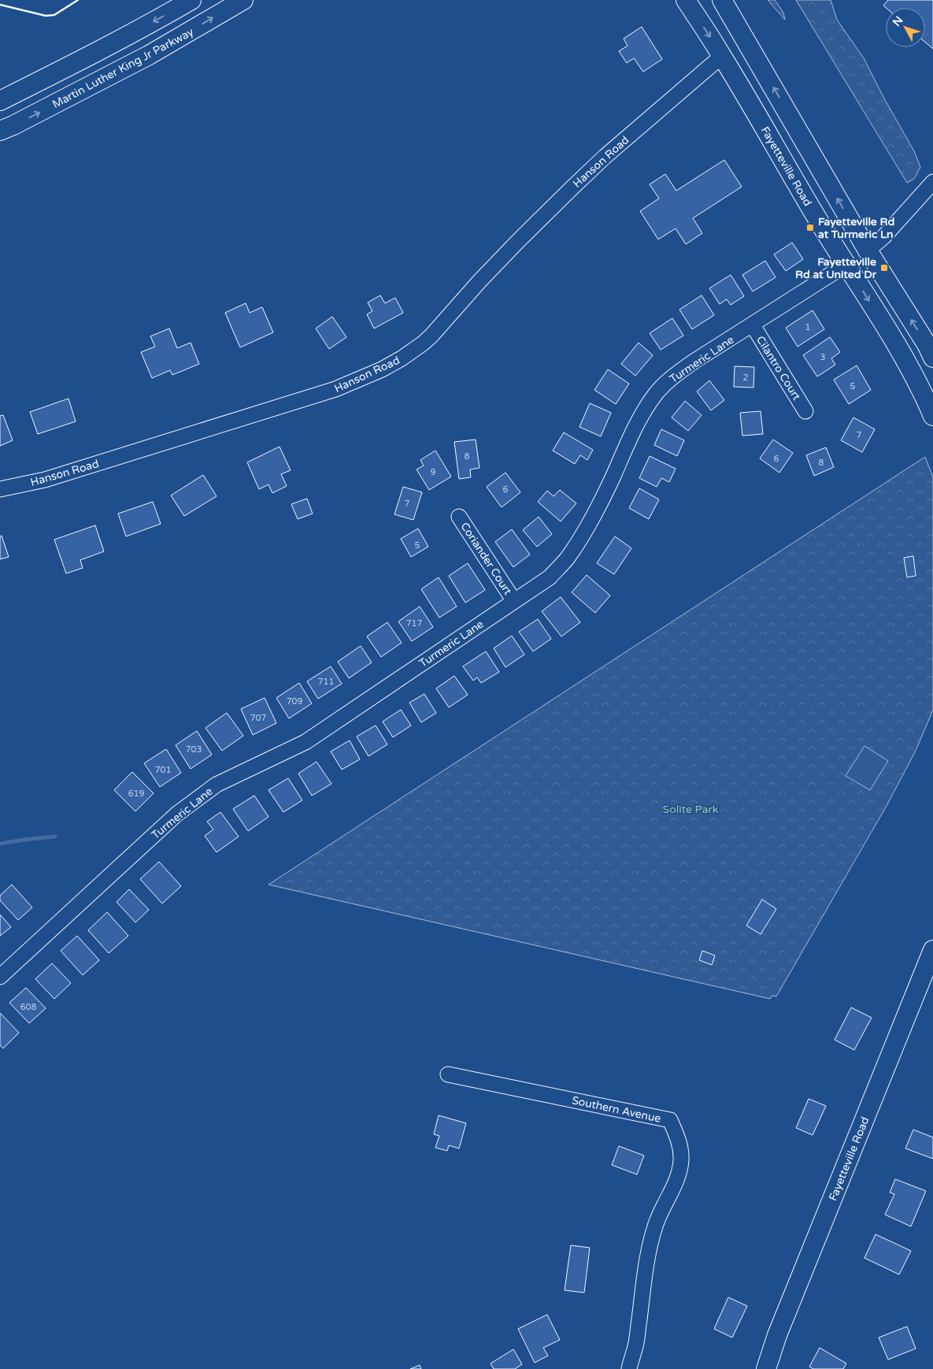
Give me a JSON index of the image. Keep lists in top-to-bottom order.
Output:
{
  "streets": {
    "main road": ["Martin Luther King Jr Parkway", "Fayetteville Road"],
    "street": [
      "Hanson Road",
      "Turmeric Lane",
      "Cilantro Court",
      "Coriander Court",
      "Southern Avenue"
    ]
  },
  "crossings": [
    ["Hanson Road", "Fayetteville Road"],
    ["Fayetteville Road", "Turmeric Lane"],
    ["Turmeric Lane", "Cilantro Court"],
    ["Turmeric Lane", "Coriander Court"]
  ],
  "parks": ["Solite Park"],
  "places": {
    "transit": ["Fayetteville Rd at Turmeric Ln", "Fayetteville Rd at United Dr"]
  },
  "house_numbers": [
    "1",
    "3",
    "2",
    "5",
    "7",
    "8",
    "6",
    "8",
    "9",
    "6",
    "7",
    "5",
    "717",
    "711",
    "709",
    "707",
    "703",
    "701",
    "619",
    "608"
  ],
  "north": "top left"
}
